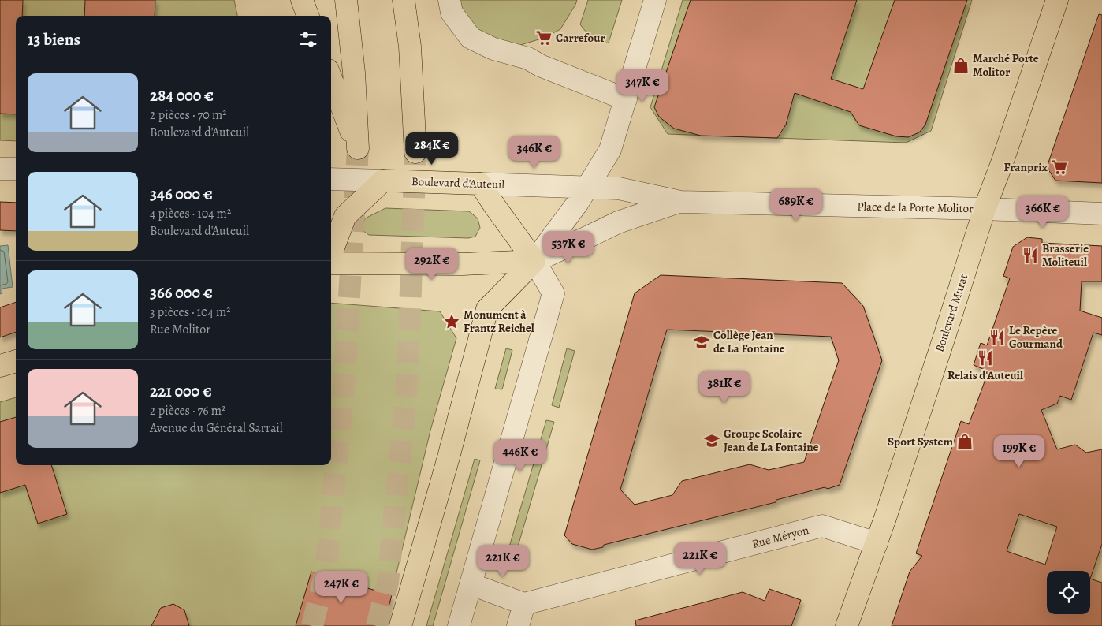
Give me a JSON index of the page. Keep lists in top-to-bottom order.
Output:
{
  "streets": {
    "main road": ["Boulevard d'Auteuil", "Boulevard Murat"],
    "street": ["Place de la Porte Molitor", "Rue Méryon"]
  },
  "crossings": [
    ["Boulevard d'Auteuil", "Place de la Porte Molitor"],
    ["Place de la Porte Molitor", "Boulevard Murat"],
    ["Boulevard Murat", "Rue Méryon"]
  ],
  "places": {
    "supermarket": ["Carrefour", "Franprix"],
    "shop": ["Marché Porte Molitor", "Sport System"],
    "restaurant": ["Brasserie Moliteuil", "Le Repère Gourmand", "Relais d'Auteuil"],
    "place": ["Monument à Frantz Reichel"],
    "school or university": ["Collège Jean de La Fontaine", "Groupe Scolaire Jean de La Fontaine"]
  },
  "page": {
    "heading": "13 biens",
    "list": [
      {
        "name": "284 000 €",
        "note": "2 pièces · 70 m² · Boulevard d'Auteuil"
      },
      {
        "name": "346 000 €",
        "note": "4 pièces · 104 m² · Boulevard d'Auteuil"
      },
      {
        "name": "366 000 €",
        "note": "3 pièces · 104 m² · Rue Molitor"
      },
      {
        "name": "221 000 €",
        "note": "2 pièces · 76 m² · Avenue du Général Sarrail"
      }
    ],
    "price": [
      "347K €",
      "284K €",
      "346K €",
      "689K €",
      "366K €",
      "537K €",
      "292K €",
      "381K €",
      "199K €",
      "446K €",
      "221K €",
      "221K €",
      "247K €"
    ]
  }
}
